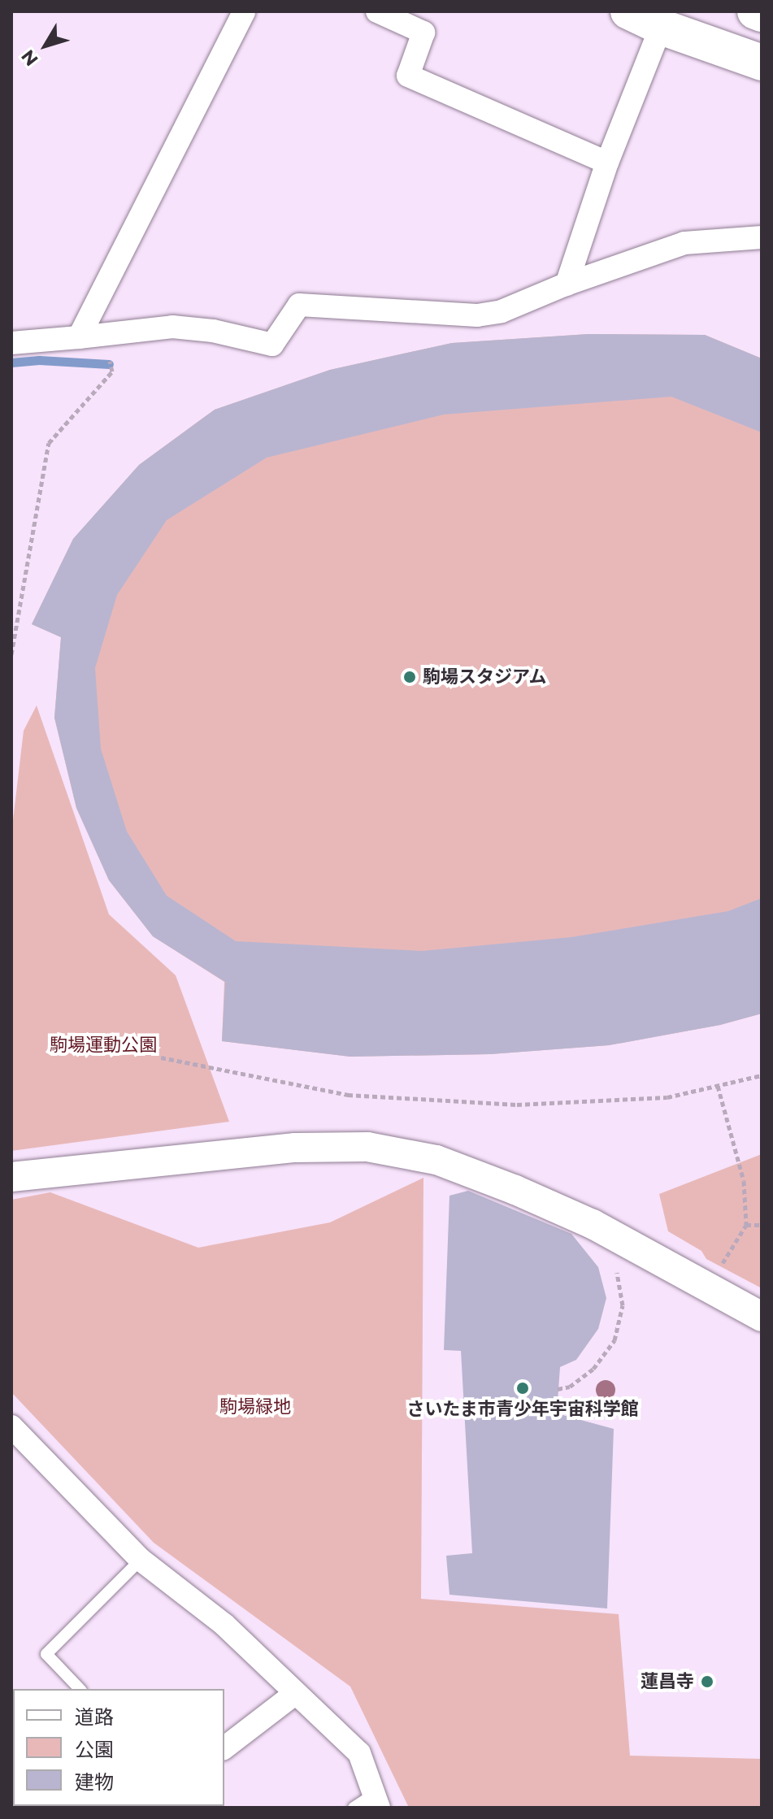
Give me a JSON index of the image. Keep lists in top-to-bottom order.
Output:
{
  "parks": ["駒場運動公園", "駒場緑地"],
  "places": ["駒場スタジアム", "さいたま市青少年宇宙科学館", "蓮昌寺"],
  "legend": ["道路", "公園", "建物"],
  "north": "bottom left"
}
